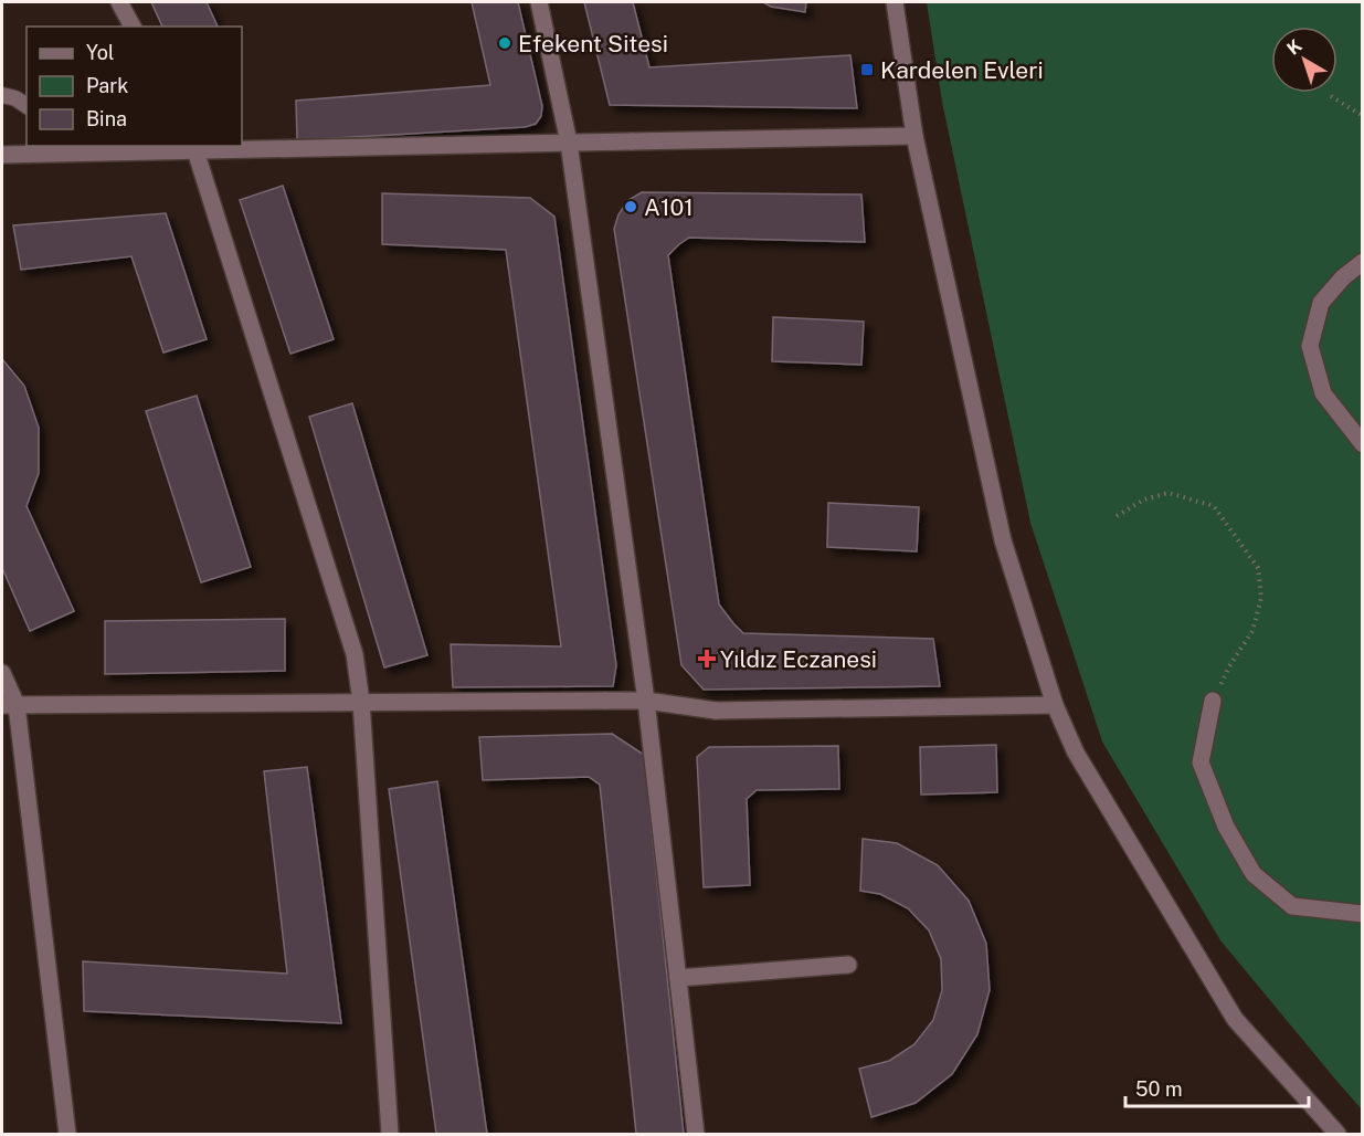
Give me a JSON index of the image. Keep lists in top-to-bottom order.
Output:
{
  "places": {
    "other": ["Efekent Sitesi", "A101"],
    "transit": ["Kardelen Evleri"],
    "health": ["Yıldız Eczanesi"]
  },
  "legend": ["Yol", "Park", "Bina"],
  "scale_bar": "50 m",
  "north": "top left"
}
